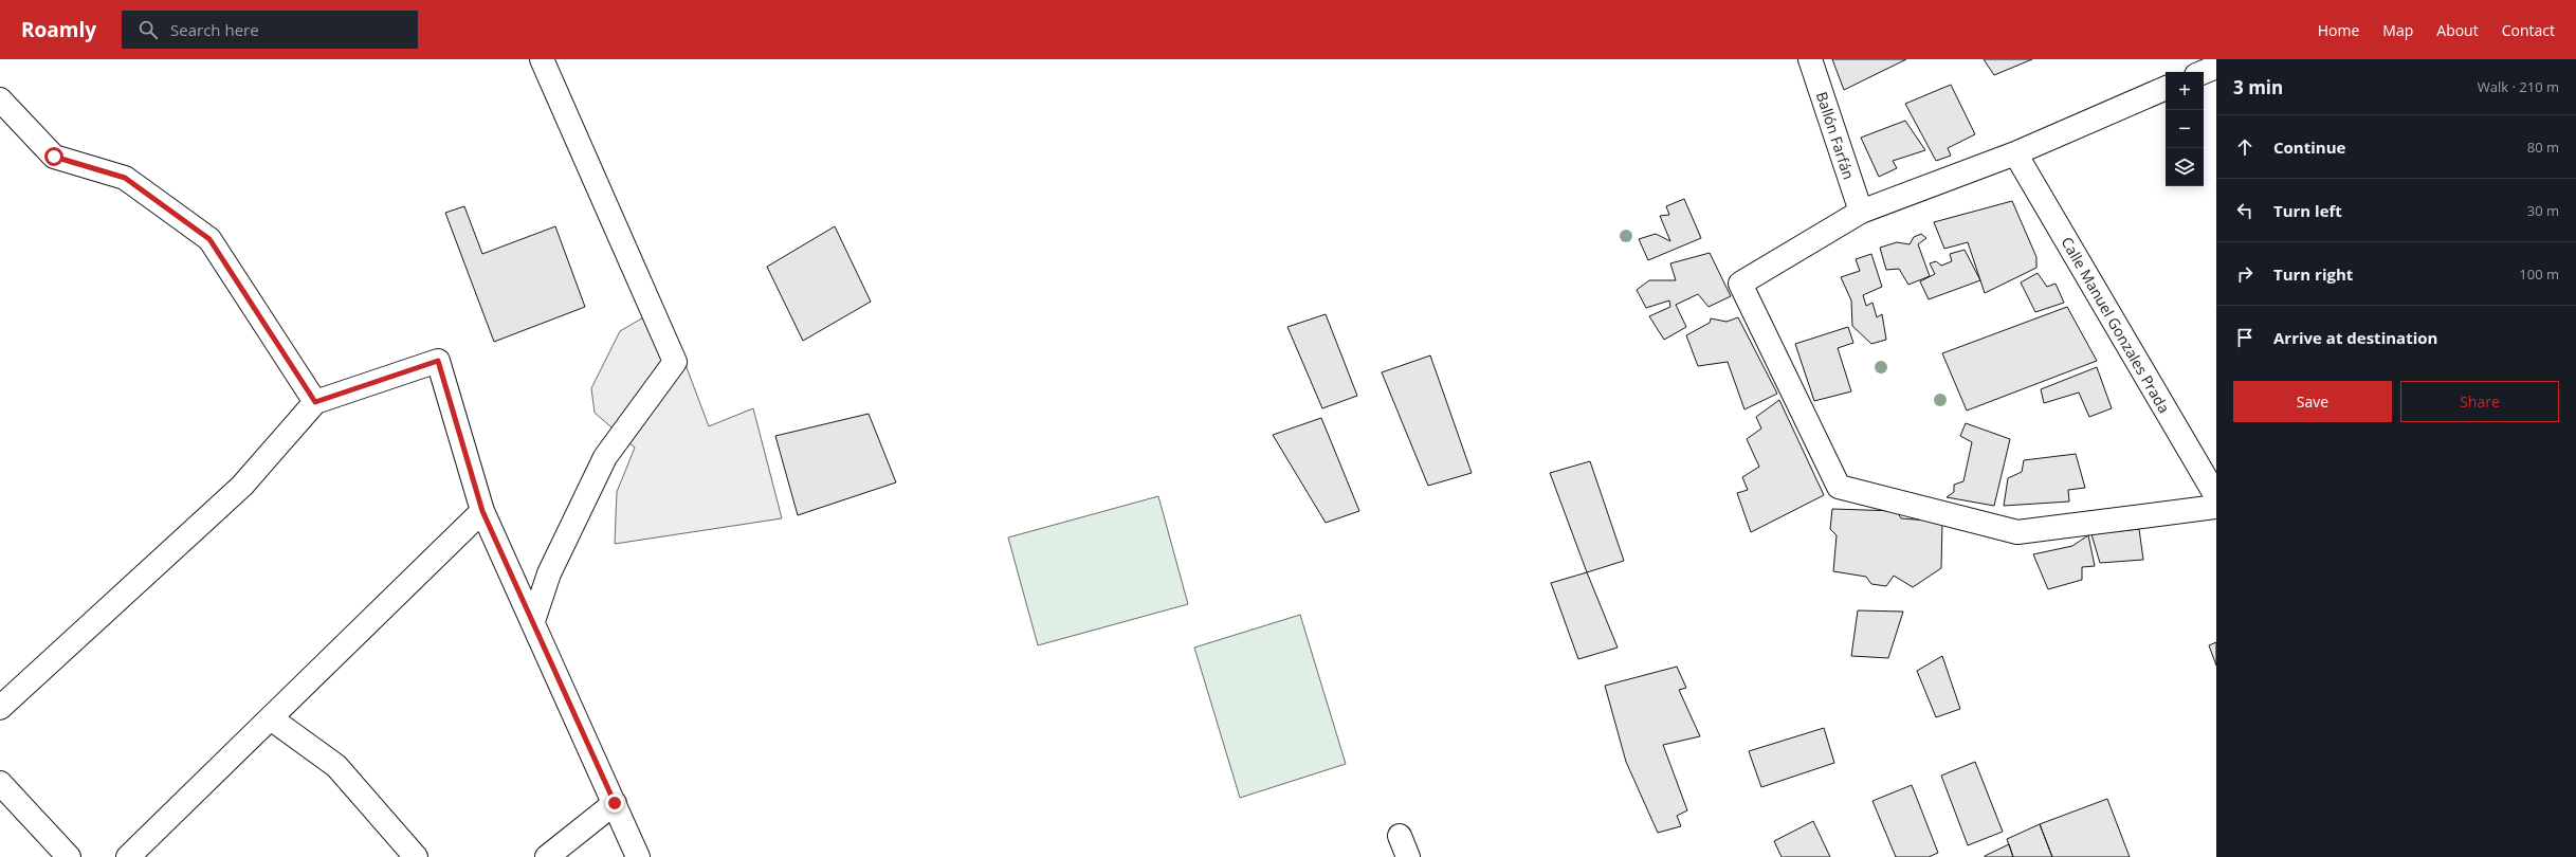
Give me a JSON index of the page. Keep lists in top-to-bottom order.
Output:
{
  "streets": {
    "street": ["Ballón Farfán", "Calle Manuel Gonzales Prada"]
  },
  "page": {
    "header": "Roamly",
    "search": "Search here",
    "nav": [
      "Home",
      "Map",
      "About",
      "Contact"
    ],
    "heading": ["3 min", "Walk · 210 m"],
    "map_buttons": ["+", "−"],
    "list": [
      ["Continue", "80 m"],
      ["Turn left", "30 m"],
      ["Turn right", "100 m"],
      "Arrive at destination"
    ],
    "buttons": ["Save", "Share"]
  }
}
